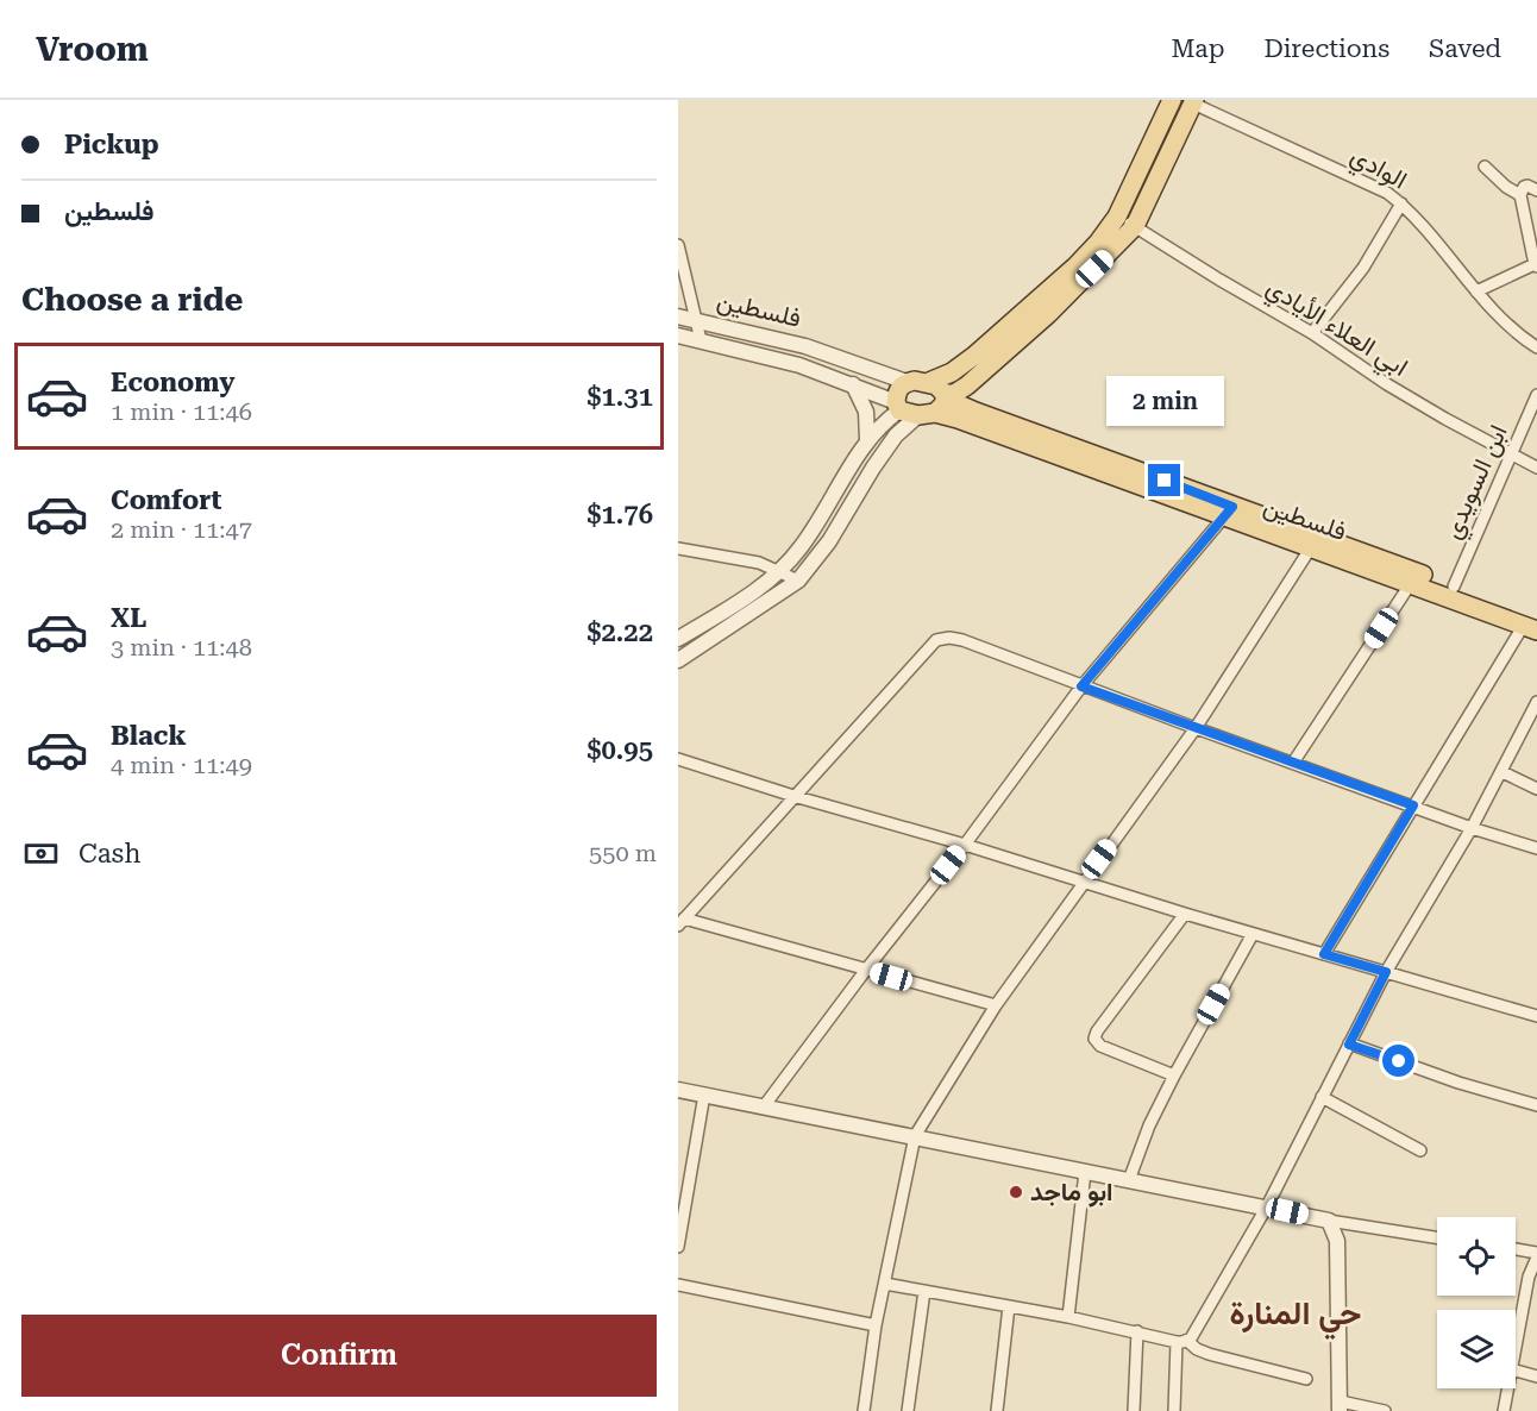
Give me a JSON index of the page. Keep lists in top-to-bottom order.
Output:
{
  "streets": {
    "main road": ["فلسطين"],
    "street": ["الوادي", "ابي العلاء الأيادي", "ابن السويدي"]
  },
  "crossings": [
    ["فلسطين", "ابن السويدي"],
    ["ابي العلاء الأيادي", "ابن السويدي"]
  ],
  "districts": ["حي المنارة"],
  "places": ["ابو ماجد"],
  "page": {
    "header": "Vroom",
    "nav": ["Map", "Directions", "Saved"],
    "banner": ["Pickup", "فلسطين"],
    "heading": "Choose a ride",
    "list": [
      {
        "name": "Economy",
        "note": "1 min · 11:46",
        "value": "$1.31"
      },
      {
        "name": "Comfort",
        "note": "2 min · 11:47",
        "value": "$1.76"
      },
      {
        "name": "XL",
        "note": "3 min · 11:48",
        "value": "$2.22"
      },
      {
        "name": "Black",
        "note": "4 min · 11:49",
        "value": "$0.95"
      }
    ],
    "bubble": "2 min",
    "pay": ["Cash", "550 m"],
    "buttons": "Confirm"
  }
}
